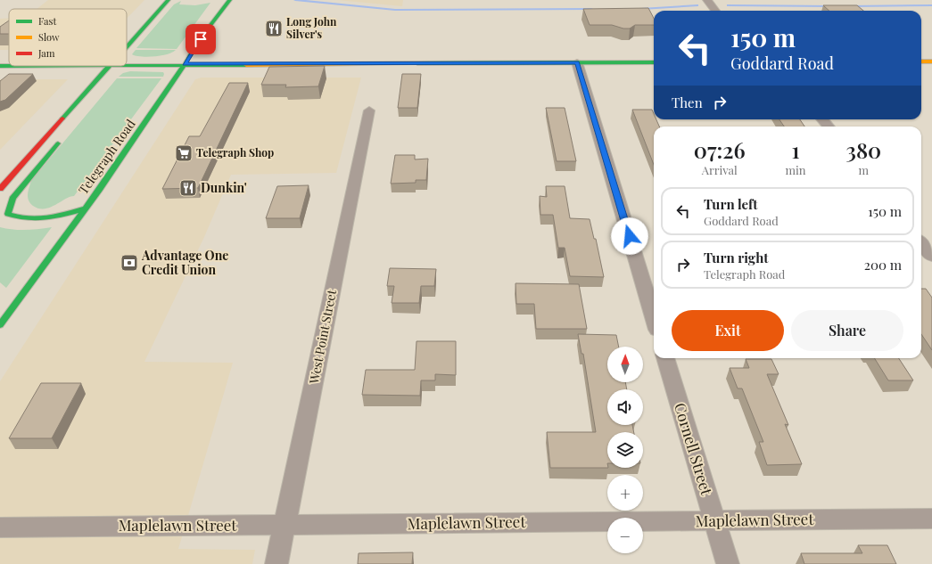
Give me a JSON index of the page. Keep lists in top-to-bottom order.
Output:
{
  "streets": {
    "main road": ["Telegraph Road"],
    "street": ["West Point Street", "Cornell Street", "Maplelawn Street"]
  },
  "crossings": [
    ["West Point Street", "Maplelawn Street"],
    ["Cornell Street", "Maplelawn Street"]
  ],
  "places": {
    "restaurant": ["Long John Silver's", "Dunkin'"],
    "supermarket": ["Telegraph Shop"],
    "bank": ["Advantage One Credit Union"]
  },
  "legend": ["Fast", "Slow", "Jam"],
  "north": "top",
  "page": {
    "turn": ["150 m", "Goddard Road"],
    "then": "Then",
    "eta": [
      "07:26",
      "Arrival",
      "1",
      "min",
      "380",
      "m"
    ],
    "list": [
      {
        "name": "Turn left",
        "note": "Goddard Road",
        "value": "150 m"
      },
      {
        "name": "Turn right",
        "note": "Telegraph Road",
        "value": "200 m"
      }
    ],
    "buttons": ["Exit", "Share"],
    "map_buttons": ["+", "−"]
  }
}
